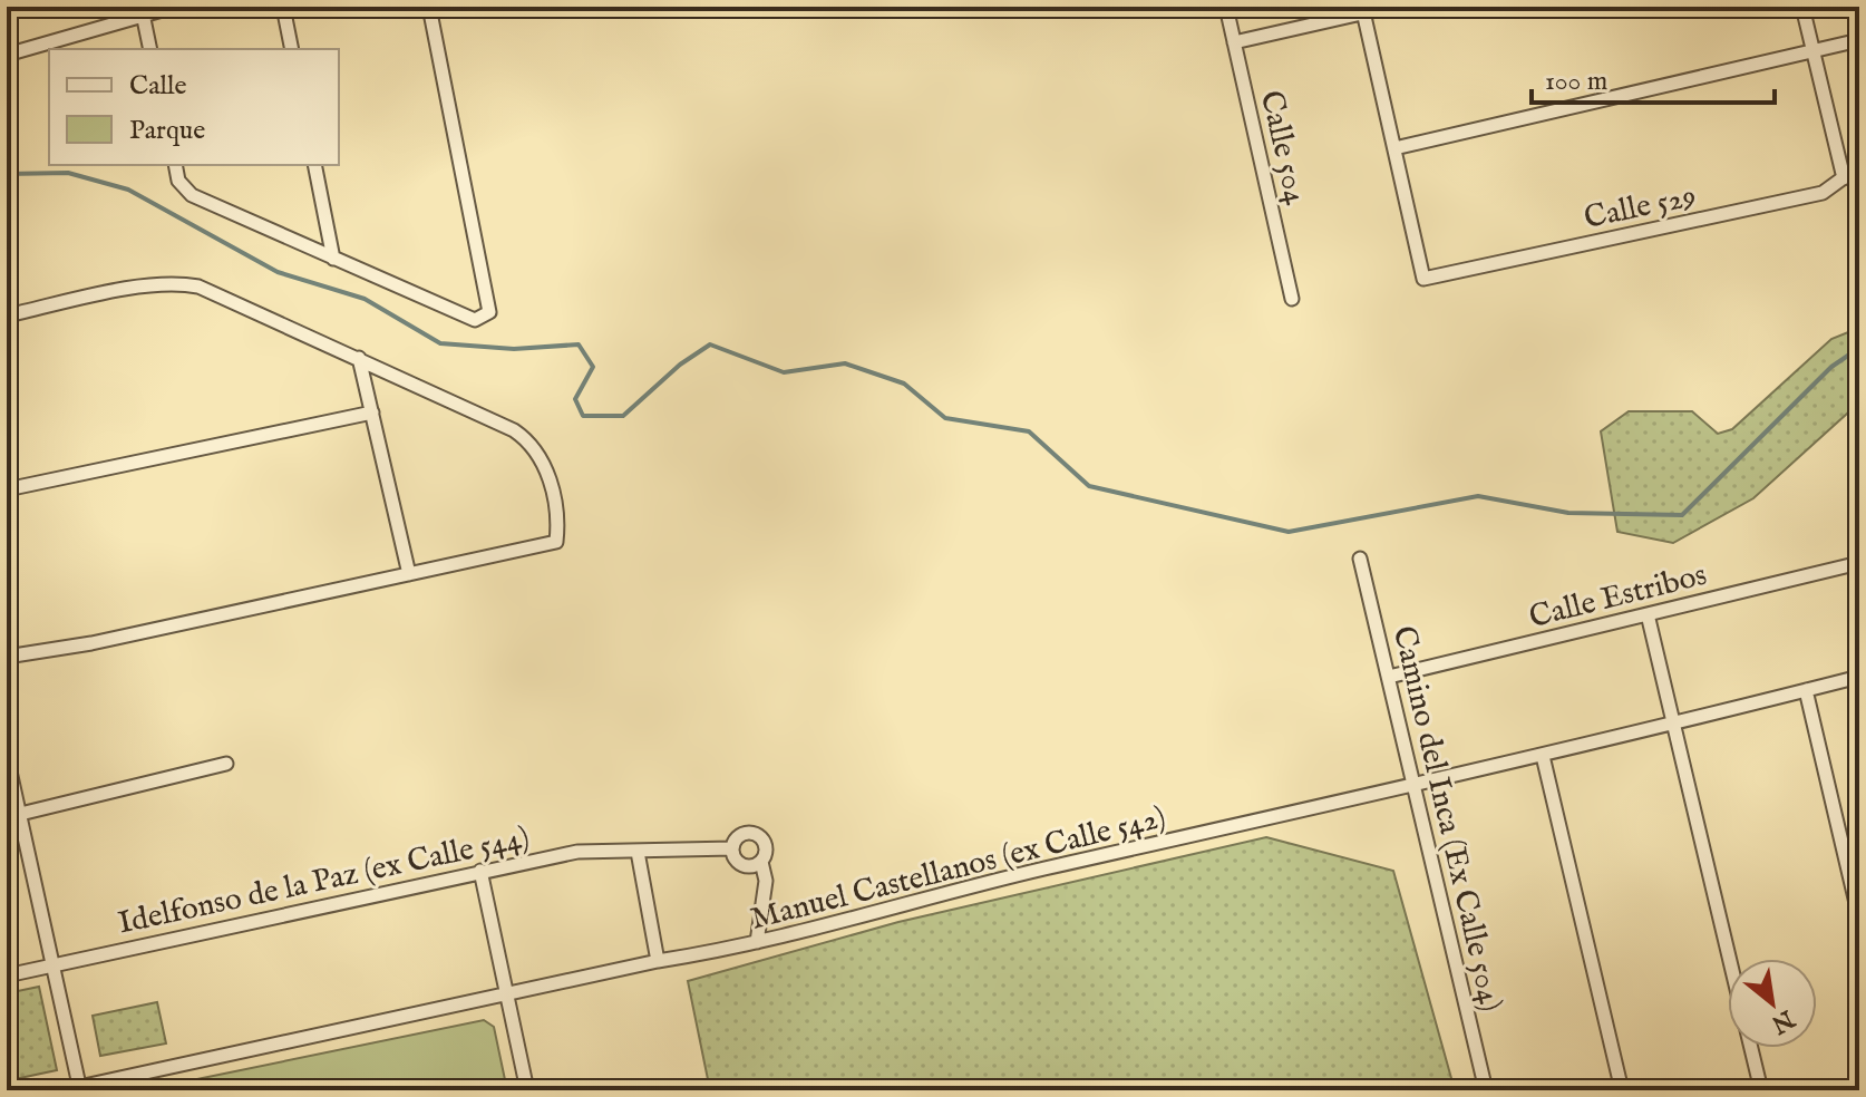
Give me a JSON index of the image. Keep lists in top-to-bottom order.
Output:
{
  "streets": {
    "street": [
      "Calle 504",
      "Calle 529",
      "Calle Estribos",
      "Camino del Inca (Ex Calle 504)",
      "Manuel Castellanos (ex Calle 542)",
      "Idelfonso de la Paz (ex Calle 544)"
    ]
  },
  "crossings": [
    ["Calle Estribos", "Camino del Inca (Ex Calle 504)"],
    ["Camino del Inca (Ex Calle 504)", "Manuel Castellanos (ex Calle 542)"]
  ],
  "legend": ["Calle", "Parque"],
  "scale_bar": "100 m",
  "north": "bottom right"
}
